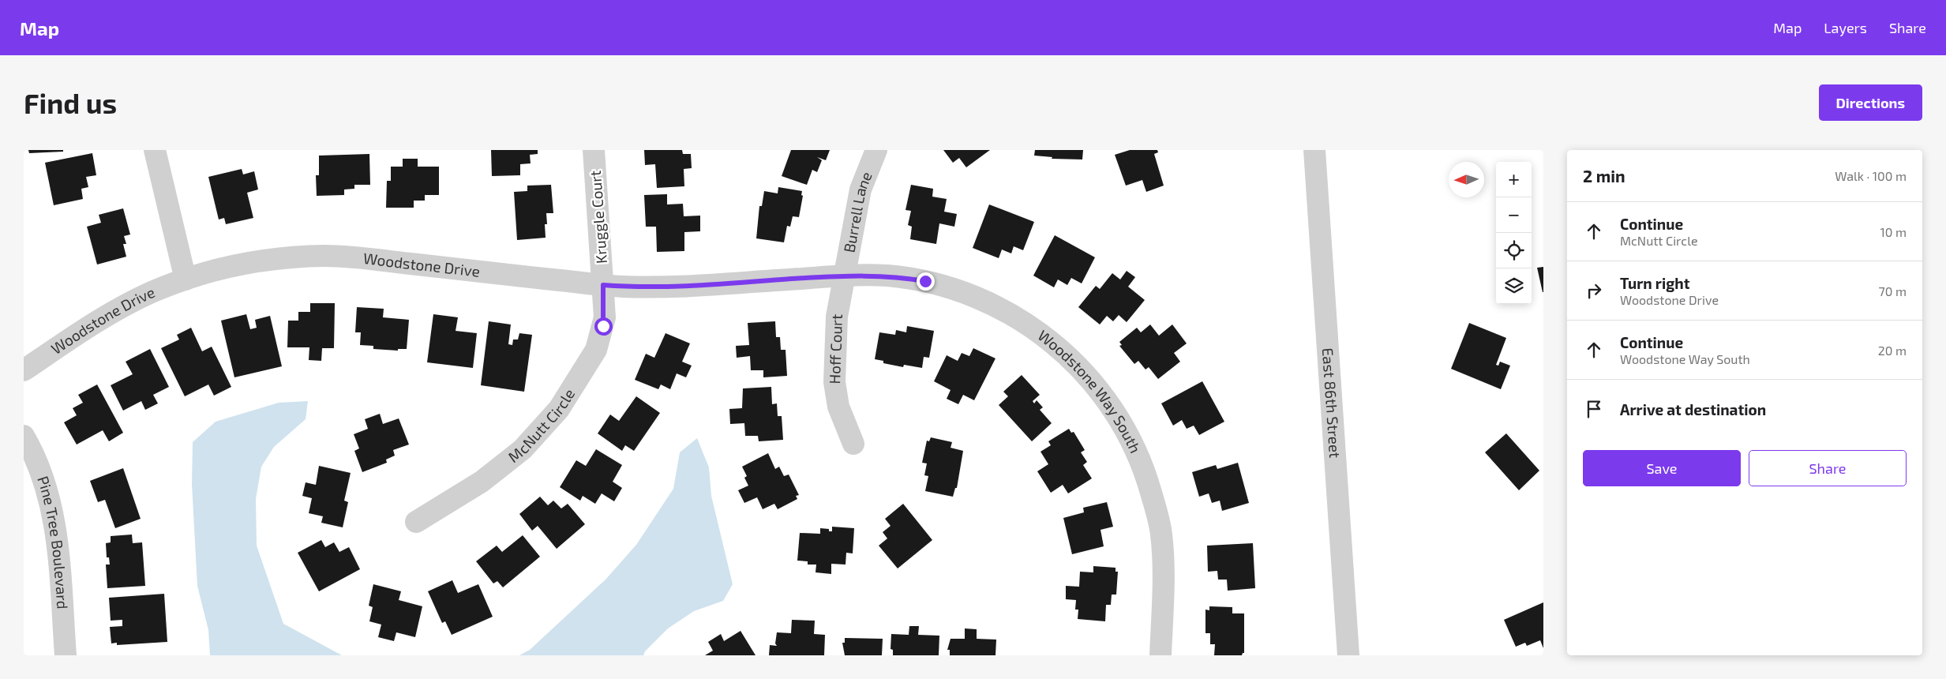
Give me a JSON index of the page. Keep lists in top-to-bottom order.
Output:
{
  "streets": {
    "street": [
      "Burrell Lane",
      "Kruggle Court",
      "Woodstone Drive",
      "Hoff Court",
      "Woodstone Way South",
      "East 86th Street",
      "McNutt Circle",
      "Pine Tree Boulevard"
    ]
  },
  "crossings": [
    ["Burrell Lane", "Woodstone Drive"],
    ["Burrell Lane", "Hoff Court"],
    ["Burrell Lane", "Woodstone Way South"],
    ["Kruggle Court", "Woodstone Drive"],
    ["Kruggle Court", "McNutt Circle"],
    ["Woodstone Drive", "Hoff Court"],
    ["Woodstone Drive", "Woodstone Way South"],
    ["Woodstone Drive", "McNutt Circle"],
    ["Hoff Court", "Woodstone Way South"]
  ],
  "north": "left",
  "page": {
    "header": "Map",
    "nav": ["Map", "Layers", "Share"],
    "buttons": [
      "Directions",
      ["Save", "Share"]
    ],
    "title": "Find us",
    "heading": ["2 min", "Walk · 100 m"],
    "map_buttons": ["+", "−"],
    "list": [
      ["Continue", "McNutt Circle", "10 m"],
      ["Turn right", "Woodstone Drive", "70 m"],
      ["Continue", "Woodstone Way South", "20 m"],
      "Arrive at destination"
    ]
  }
}
